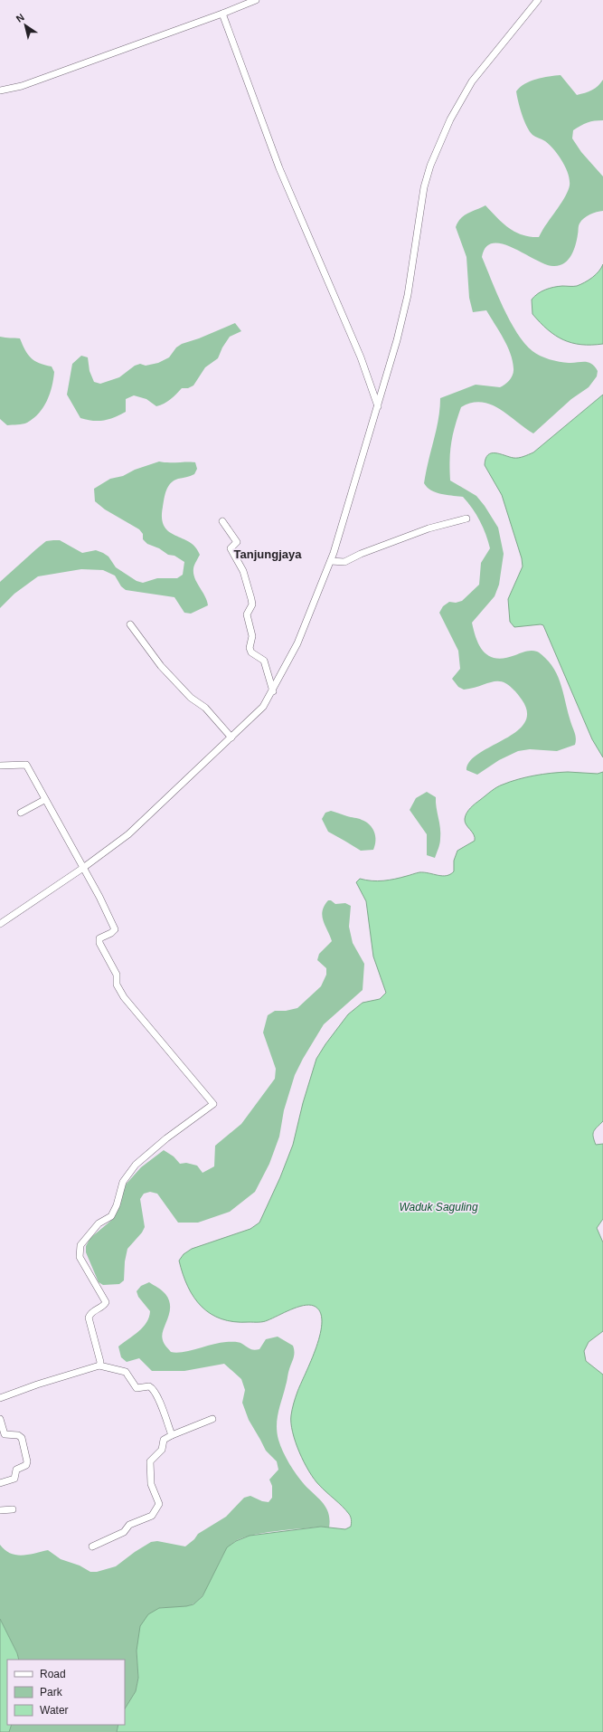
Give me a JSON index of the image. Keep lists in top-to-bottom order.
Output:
{
  "districts": ["Tanjungjaya"],
  "water": ["Waduk Saguling"],
  "legend": ["Road", "Park", "Water"],
  "north": "top left"
}
